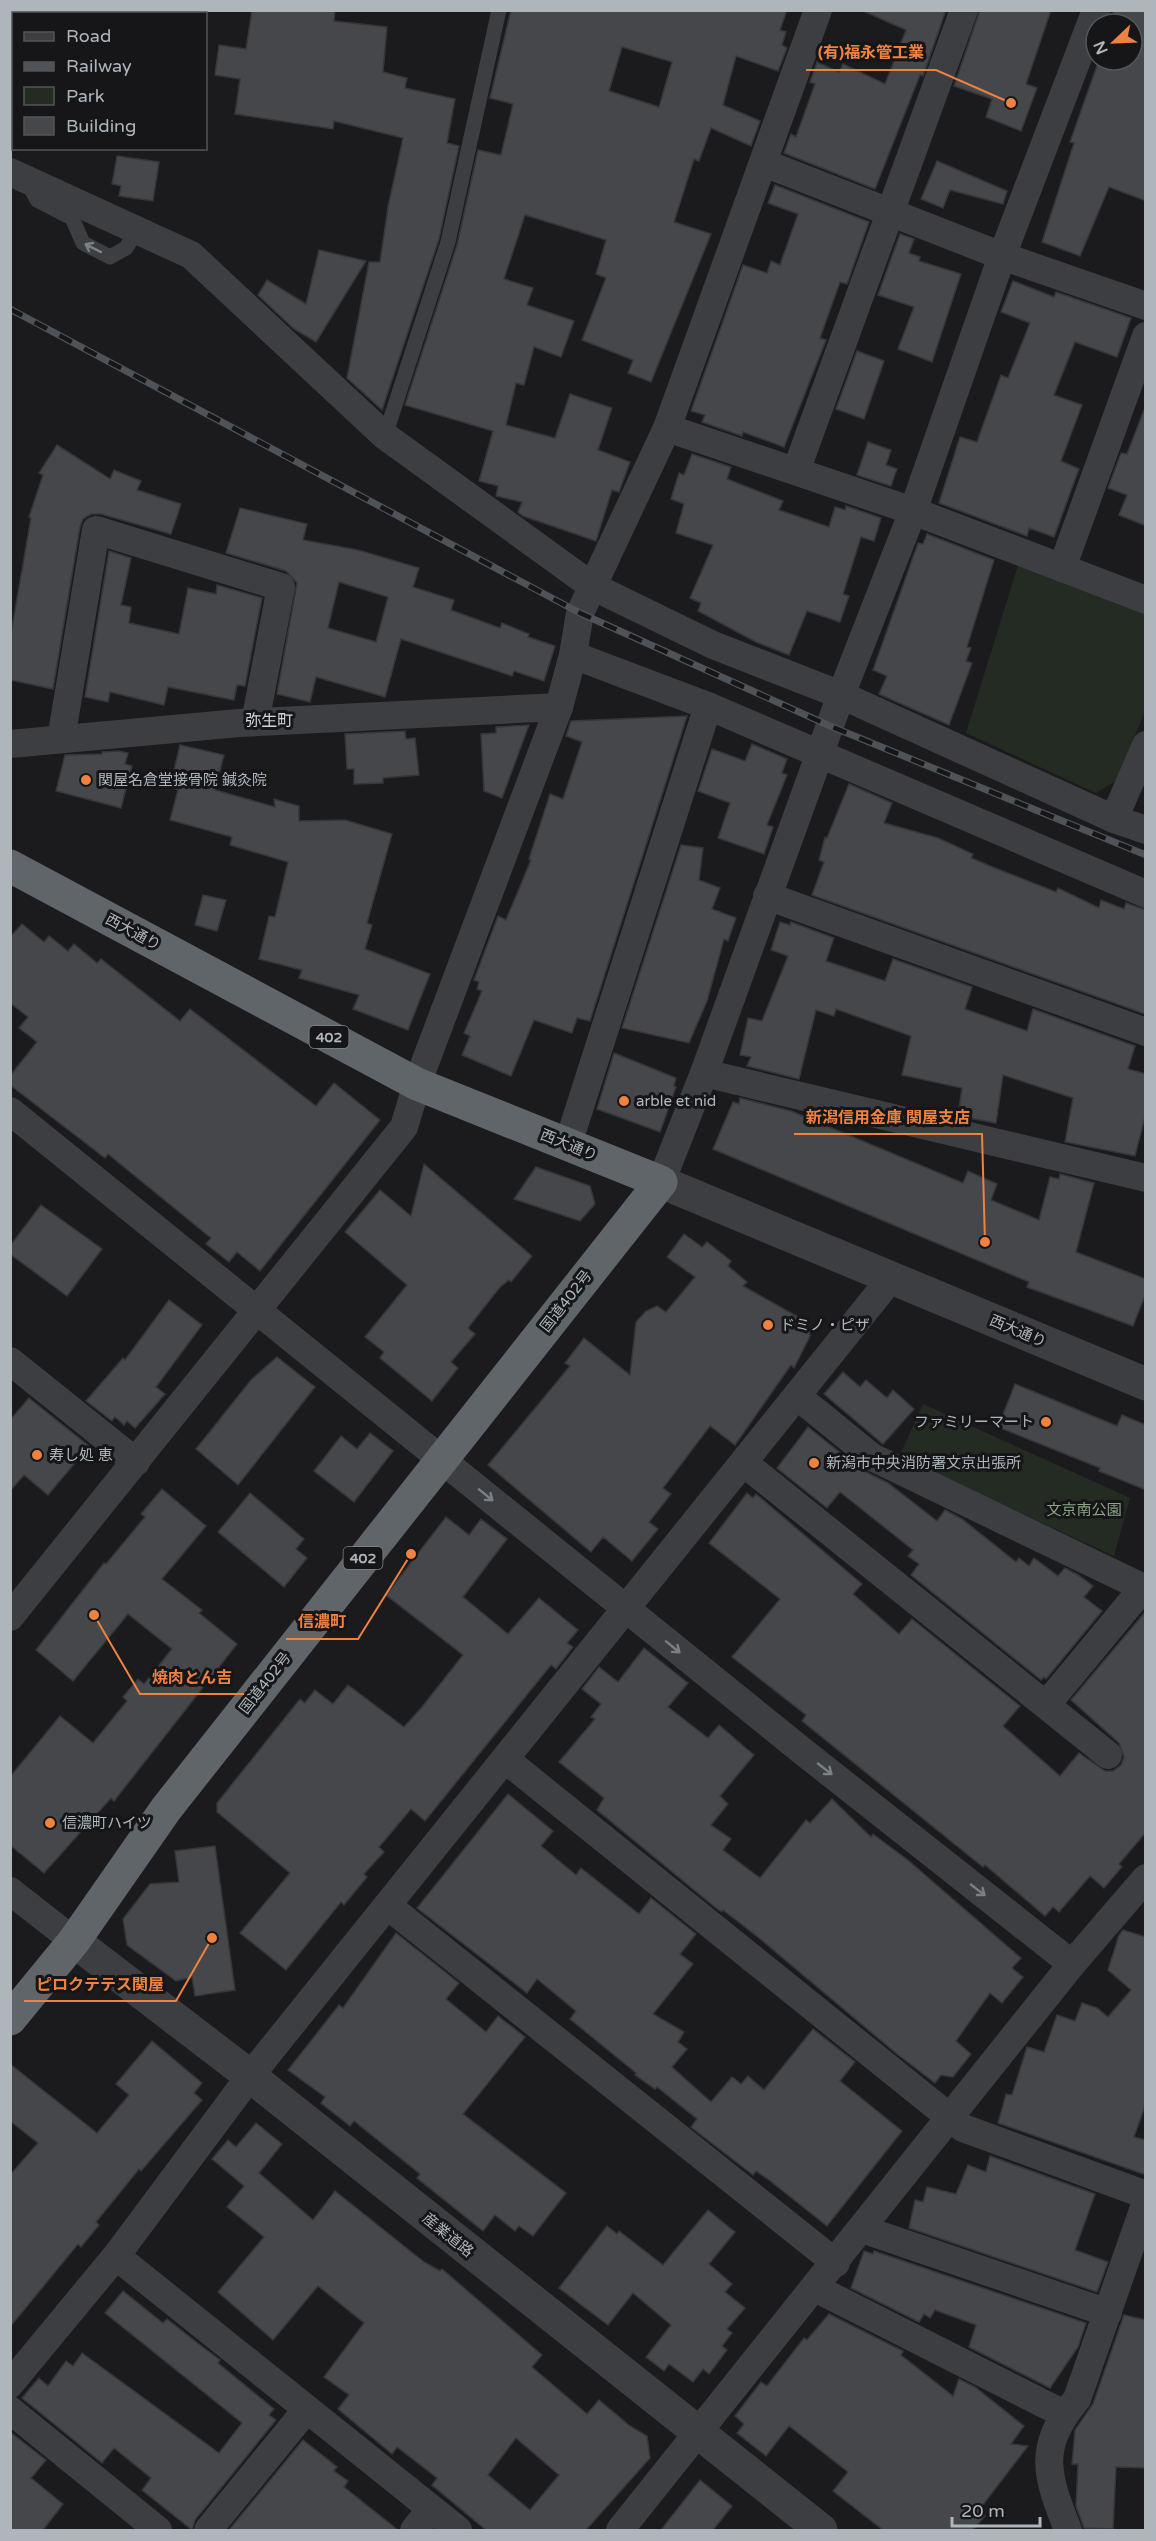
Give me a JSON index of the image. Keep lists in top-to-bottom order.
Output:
{
  "streets": {
    "highway": ["西大通り", "402", "国道402号"],
    "street": ["産業道路"]
  },
  "crossings": [
    ["西大通り", "国道402号"],
    ["国道402号", "産業道路"]
  ],
  "districts": ["弥生町"],
  "parks": ["文京南公園"],
  "places": [
    "(有)福永管工業",
    "関屋名倉堂接骨院 鍼灸院",
    "arble et nid",
    "新潟信用金庫 関屋支店",
    "ドミノ・ピザ",
    "ファミリーマート",
    "寿し処 恵",
    "新潟市中央消防署文京出張所",
    "信濃町",
    "焼肉とん吉",
    "信濃町ハイツ",
    "ピロクテテス関屋"
  ],
  "legend": [
    "Road",
    "Railway",
    "Park",
    "Building"
  ],
  "scale_bar": "20 m",
  "north": "bottom left"
}
